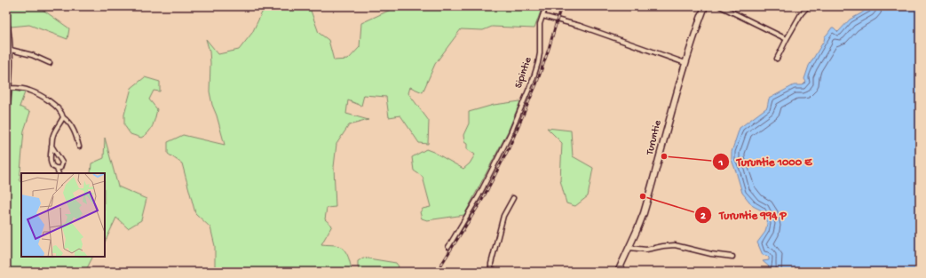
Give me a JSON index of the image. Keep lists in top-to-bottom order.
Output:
{
  "streets": {
    "main road": ["Turuntie"],
    "street": ["Sipintie"]
  },
  "places": ["Turuntie 1000 E", "Turuntie 994 P"]
}
